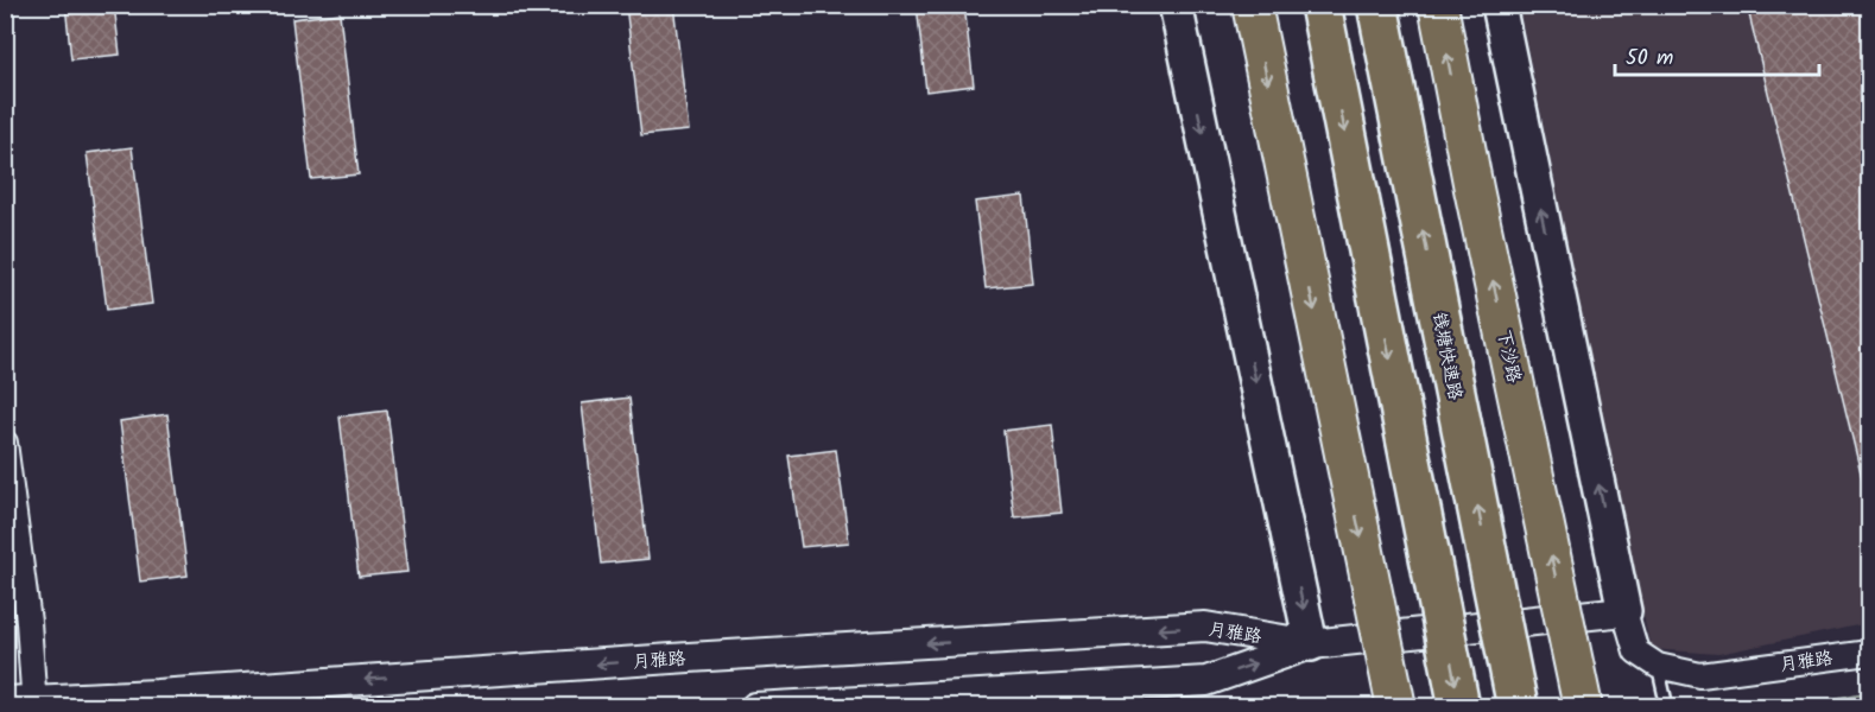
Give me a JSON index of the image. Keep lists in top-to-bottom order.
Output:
{
  "streets": {
    "highway": ["钱塘快速路"],
    "main road": ["下沙路"],
    "street": ["月雅路"]
  },
  "scale_bar": "50 m"
}
